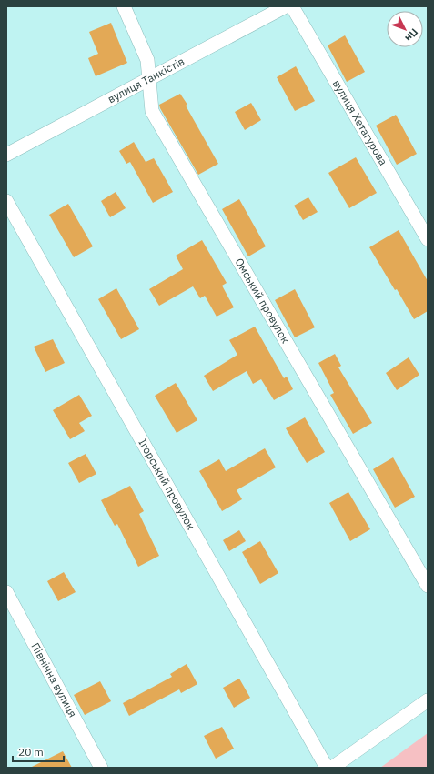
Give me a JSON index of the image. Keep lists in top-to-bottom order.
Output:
{
  "streets": {
    "street": [
      "вулиця Танкістів",
      "вулиця Хетагурова",
      "Омський провулок",
      "Ігорський провулок",
      "Північна вулиця"
    ]
  },
  "crossings": [
    ["вулиця Танкістів", "Омський провулок"]
  ],
  "scale_bar": "20 m",
  "north": "bottom right"
}
